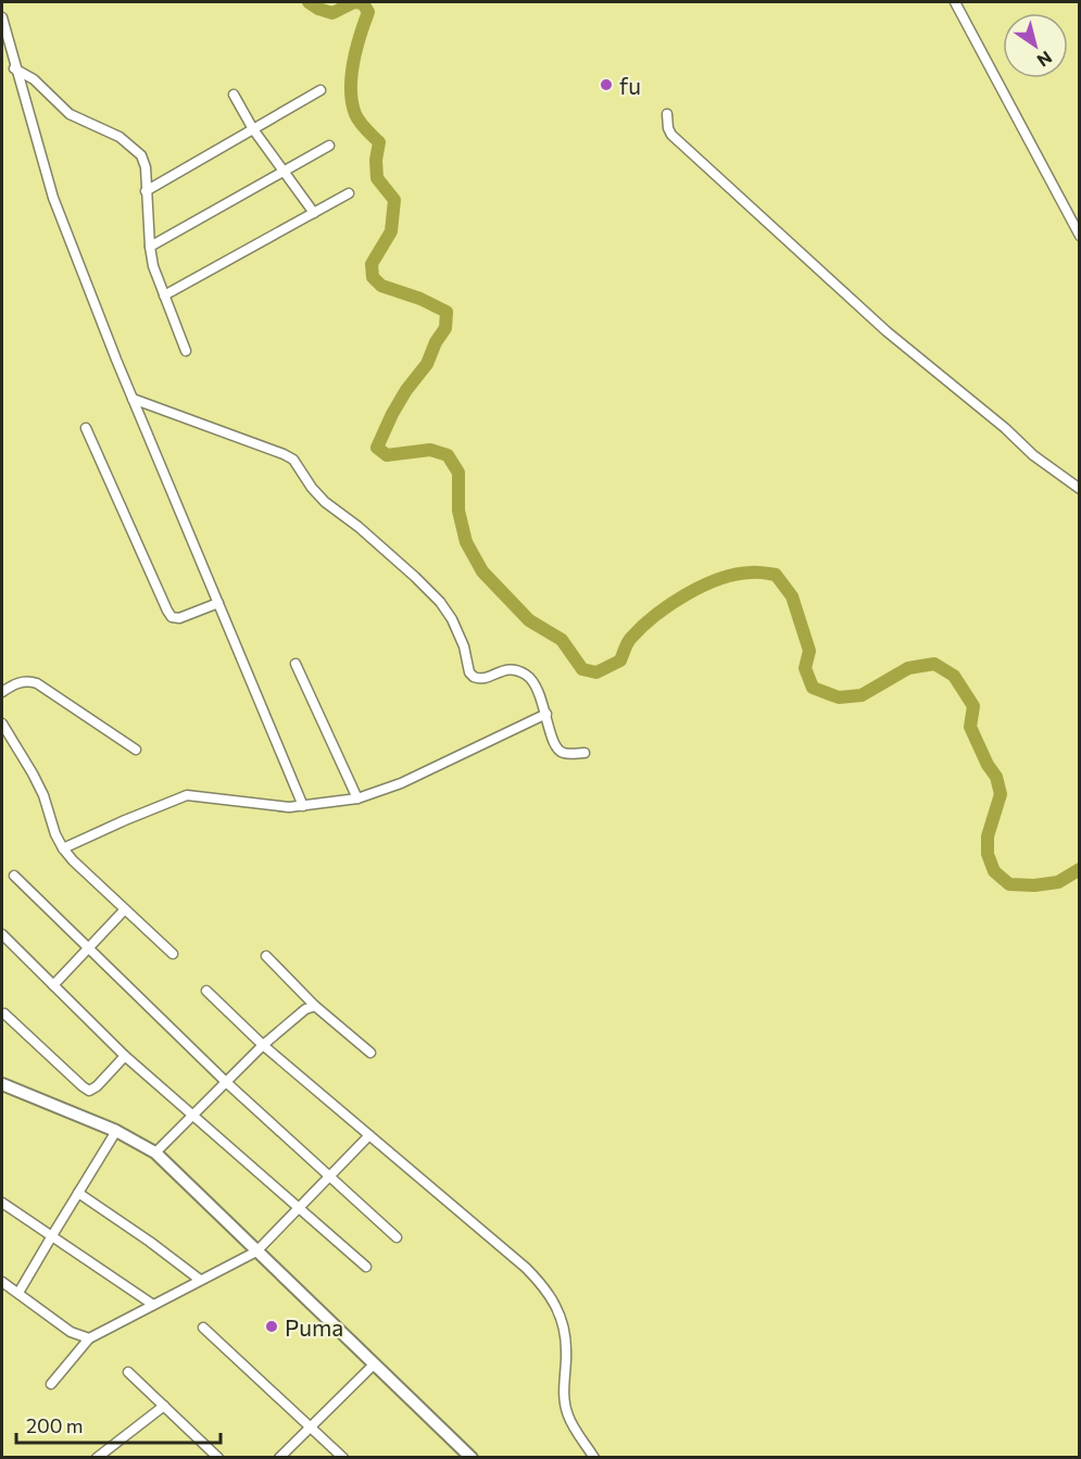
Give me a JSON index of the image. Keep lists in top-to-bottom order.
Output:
{
  "places": ["fu", "Puma"],
  "scale_bar": "200 m",
  "north": "bottom right"
}
